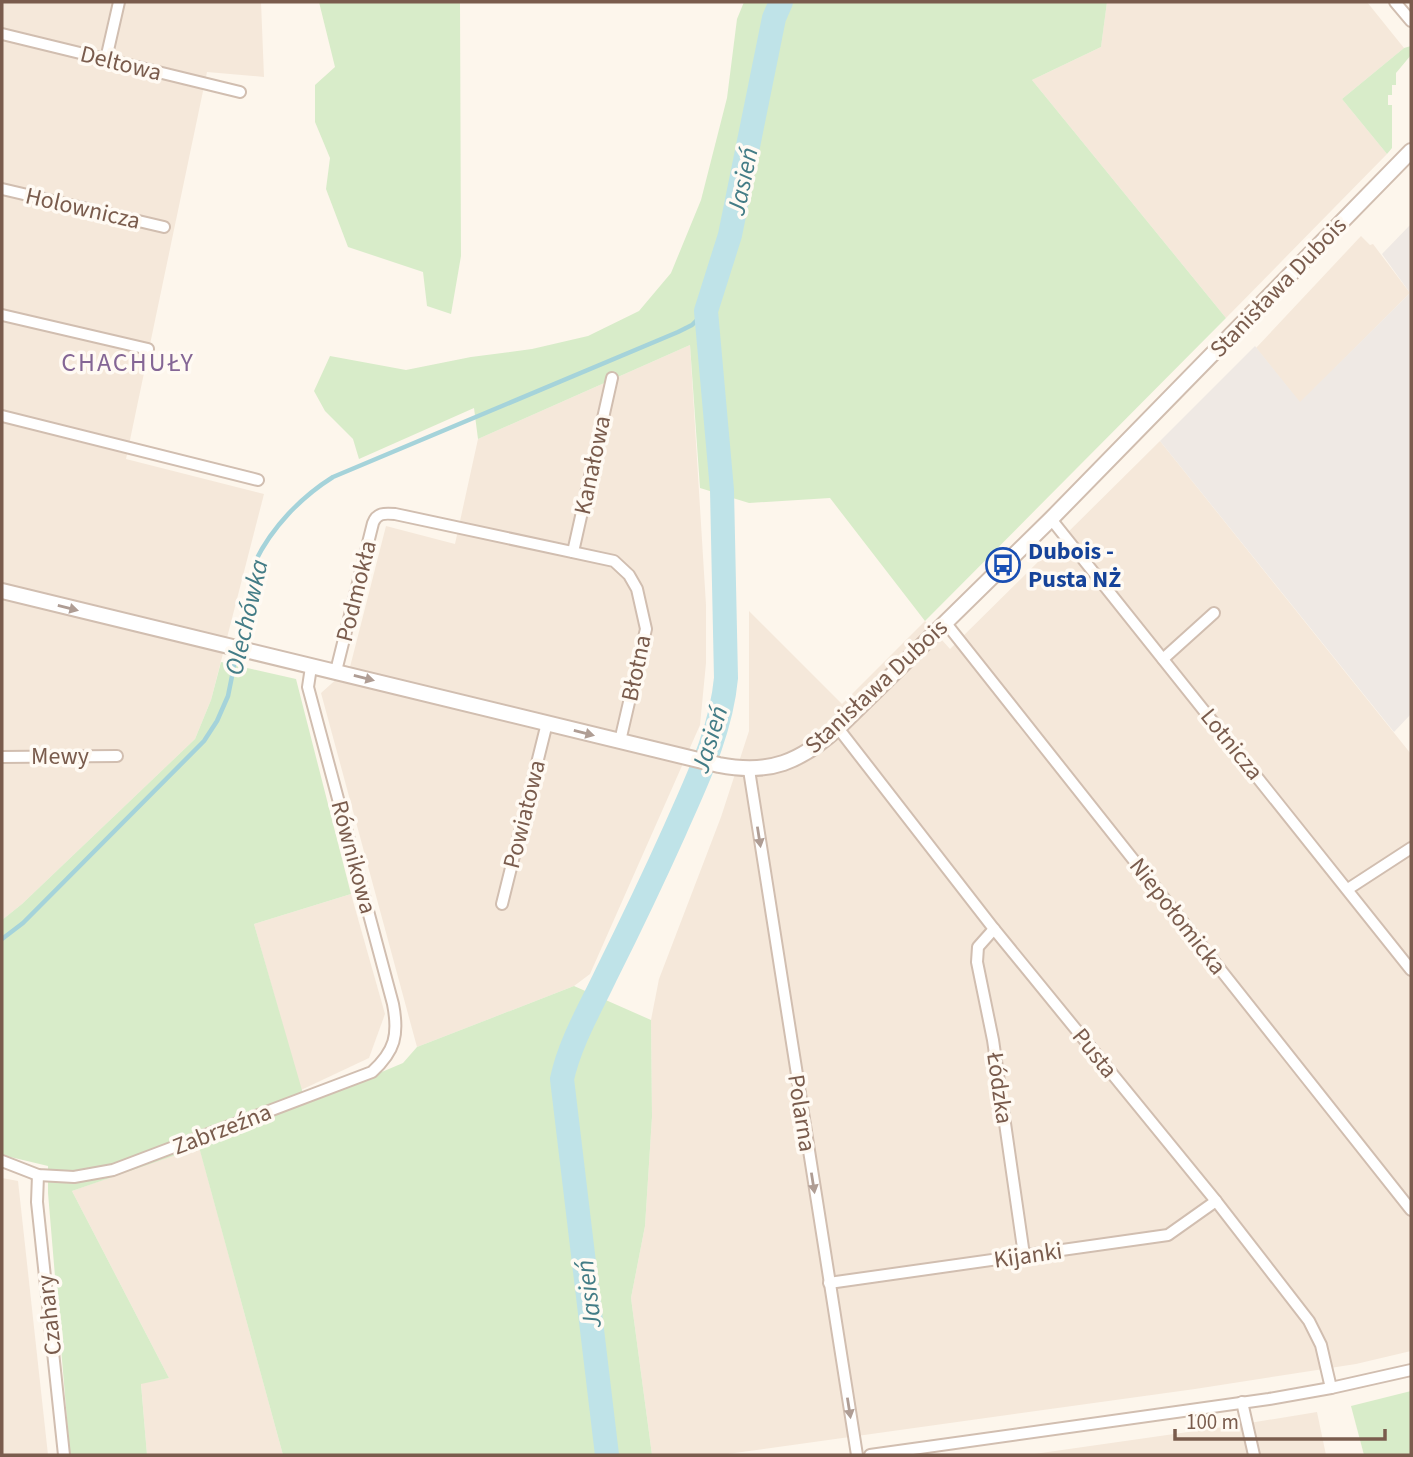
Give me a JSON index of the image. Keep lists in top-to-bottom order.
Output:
{
  "streets": {
    "street": [
      "Deltowa",
      "Holownicza",
      "Stanisława Dubois",
      "Kanałowa",
      "Podmokła",
      "Błotna",
      "Lotnicza",
      "Mewy",
      "Powiatowa",
      "Równikowa",
      "Niepołomicka",
      "Pusta",
      "Łódzka",
      "Polarna",
      "Zabrzeźna",
      "Kijanki",
      "Czahary"
    ]
  },
  "crossings": [
    ["Stanisława Dubois", "Podmokła"],
    ["Stanisława Dubois", "Błotna"],
    ["Stanisława Dubois", "Lotnicza"],
    ["Stanisława Dubois", "Powiatowa"],
    ["Stanisława Dubois", "Równikowa"],
    ["Stanisława Dubois", "Niepołomicka"],
    ["Stanisława Dubois", "Pusta"],
    ["Stanisława Dubois", "Polarna"],
    ["Kanałowa", "Podmokła"],
    ["Kanałowa", "Błotna"],
    ["Podmokła", "Błotna"],
    ["Równikowa", "Zabrzeźna"],
    ["Pusta", "Łódzka"],
    ["Pusta", "Kijanki"],
    ["Łódzka", "Kijanki"],
    ["Polarna", "Kijanki"],
    ["Zabrzeźna", "Czahary"]
  ],
  "one_way": ["Stanisława Dubois", "Polarna"],
  "districts": ["CHACHUŁY"],
  "water": ["Jasień", "Olechówka"],
  "places": {
    "bus stop": ["Dubois - Pusta NŻ"]
  },
  "scale_bar": "100 m"
}
